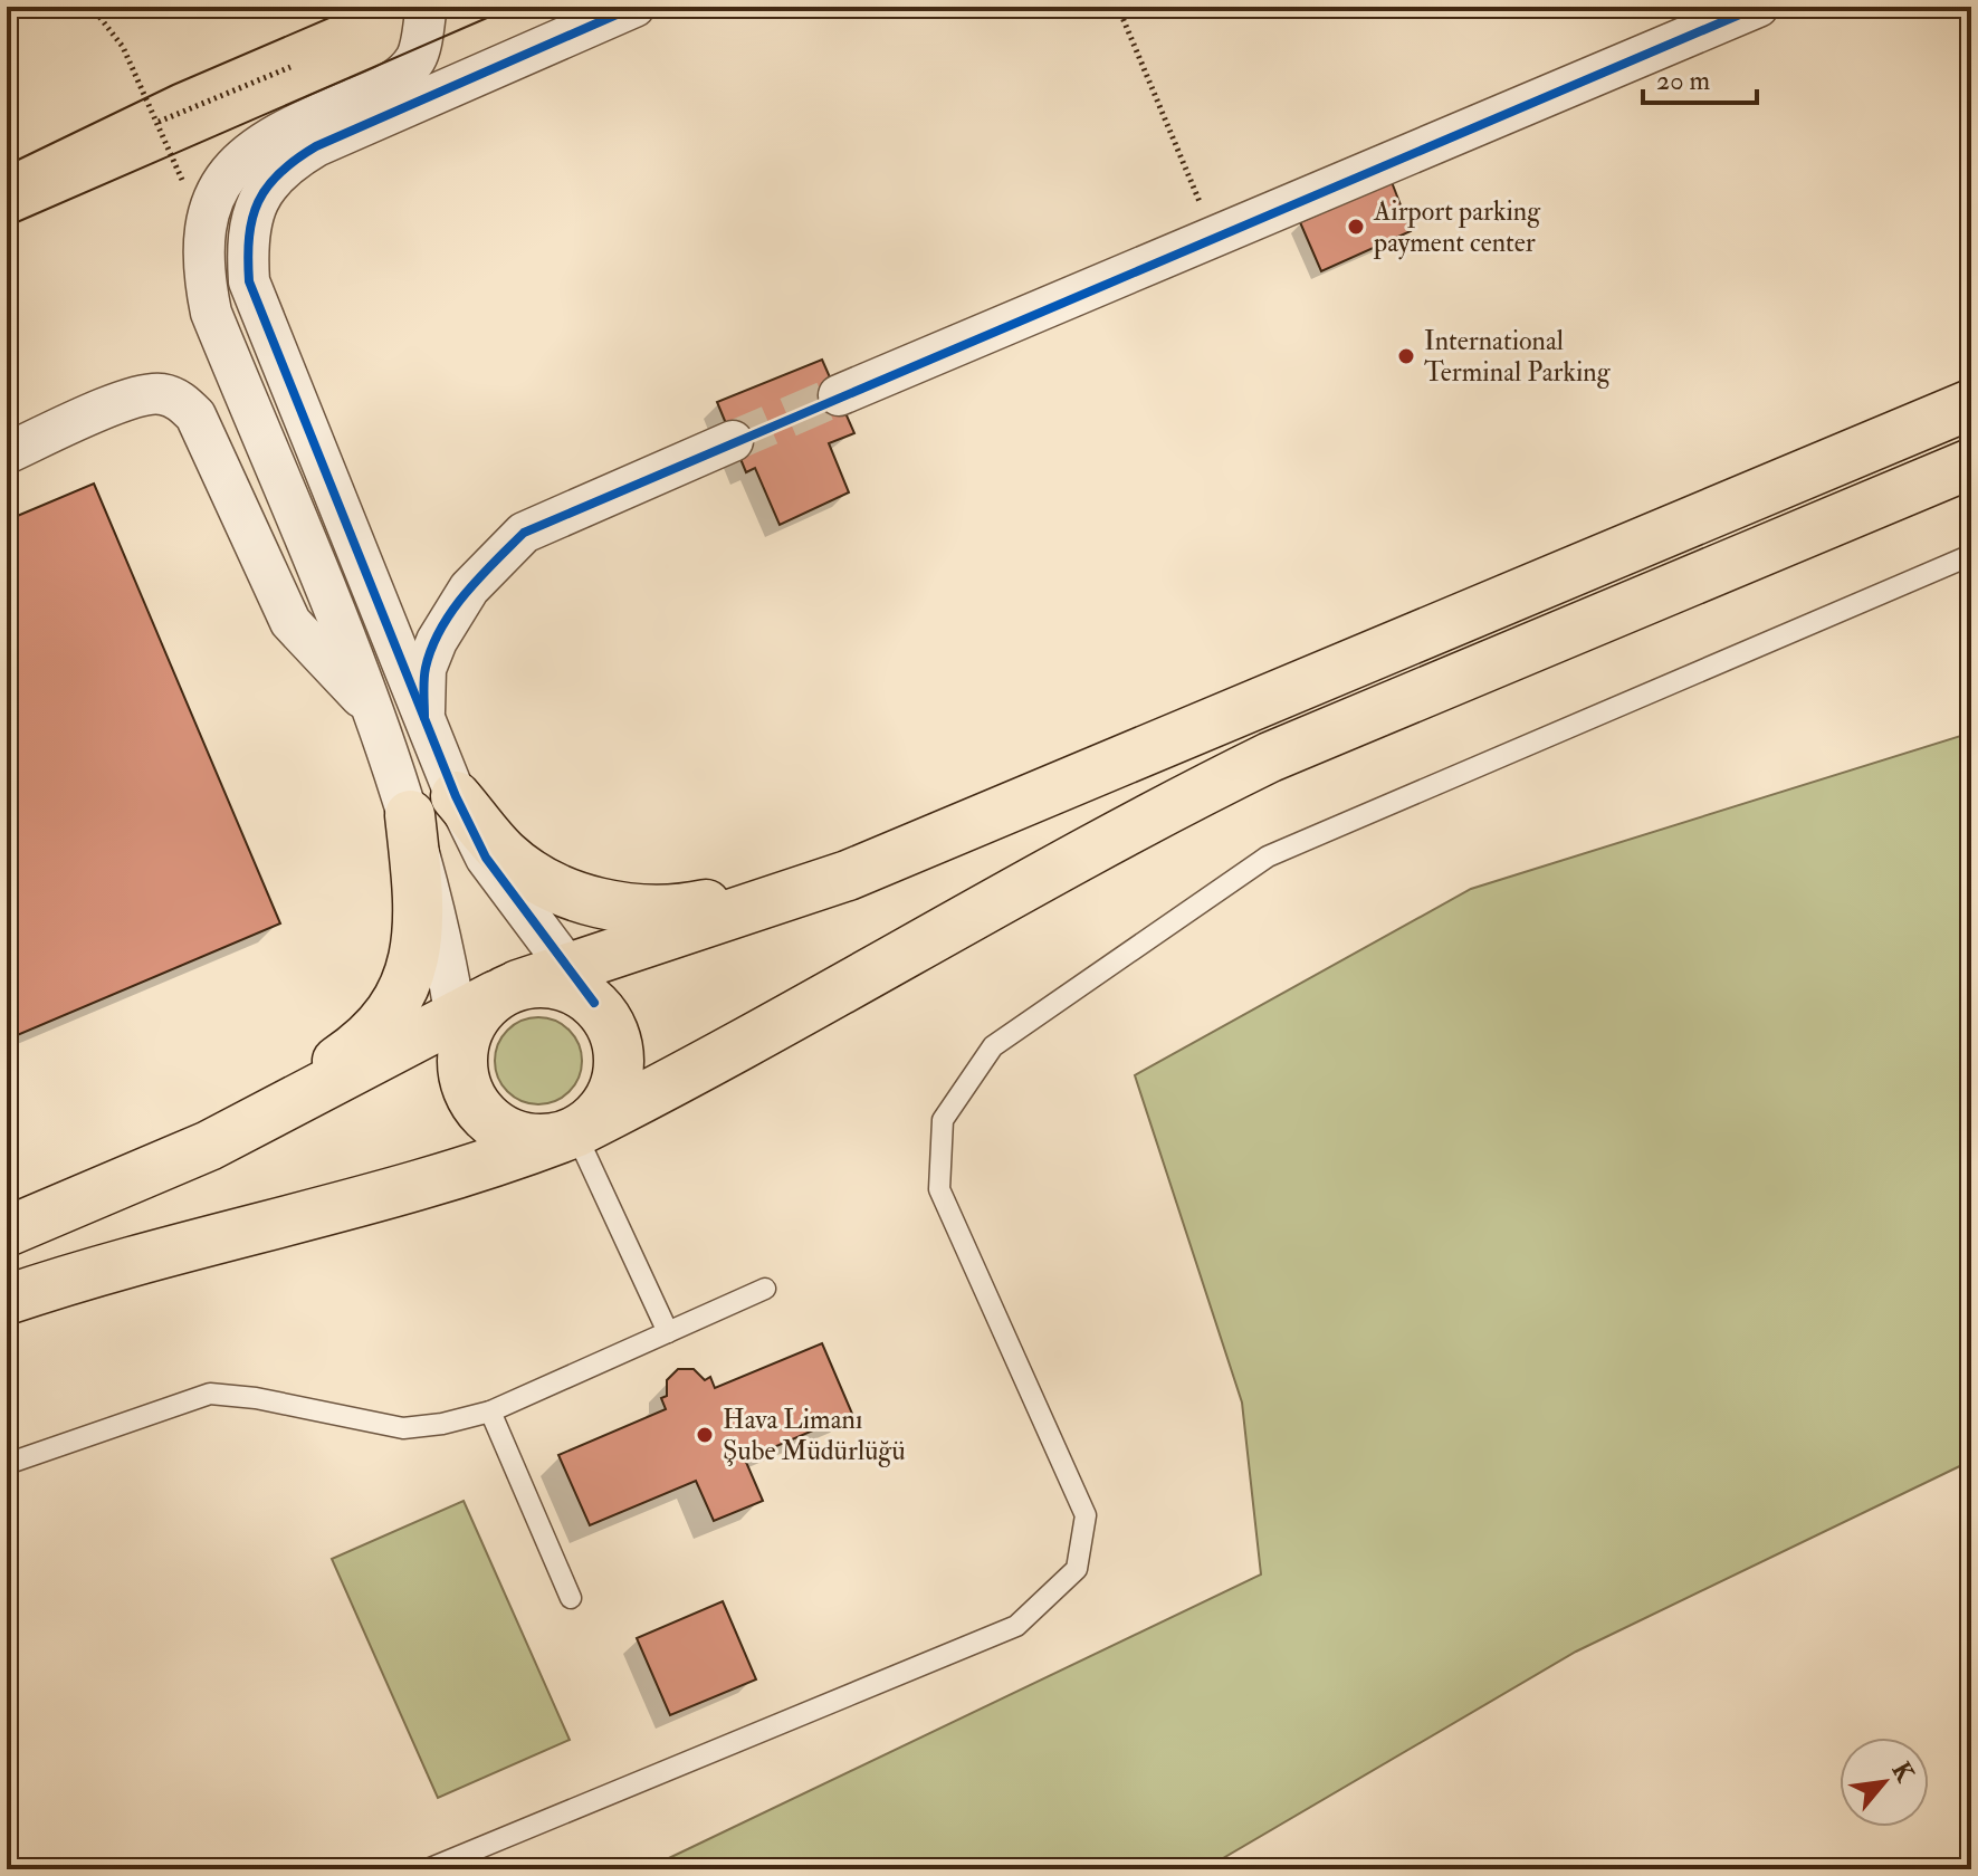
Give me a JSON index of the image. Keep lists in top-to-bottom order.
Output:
{
  "places": ["Airport parking payment center", "International Terminal Parking", "Hava Limanı Şube Müdürlüğü"],
  "scale_bar": "20 m",
  "north": "top right"
}
